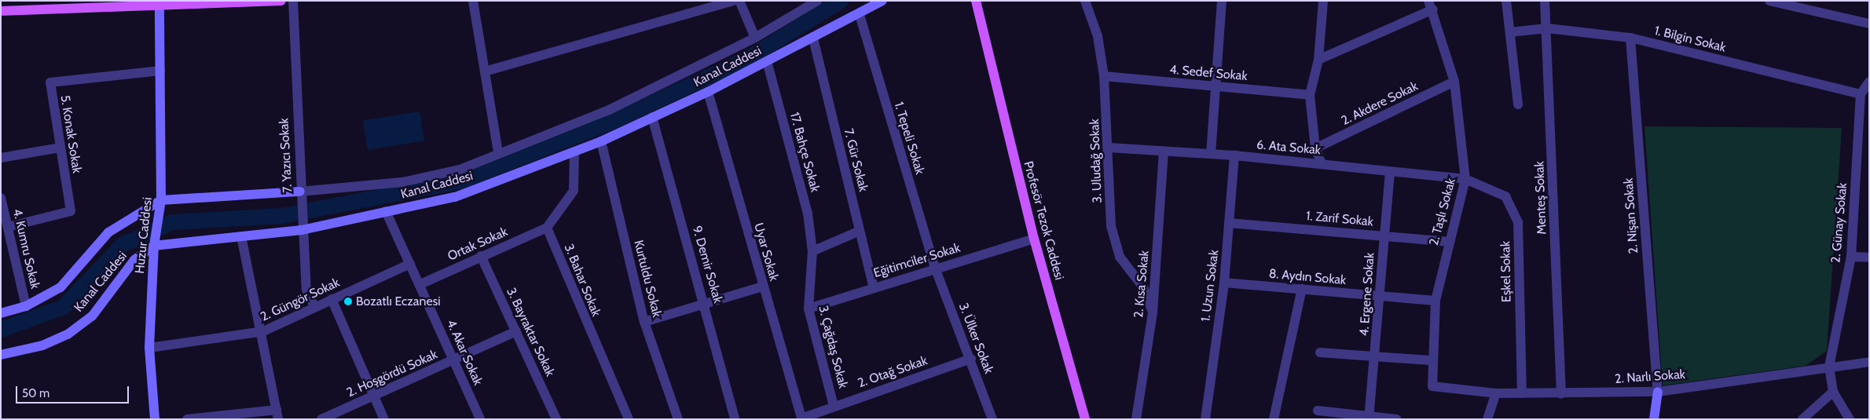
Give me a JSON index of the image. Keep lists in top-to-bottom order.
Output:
{
  "streets": {
    "main road": ["Profesör Tezok Caddesi"],
    "street": [
      "1. Bilgin Sokak",
      "Kanal Caddesi",
      "4. Sedef Sokak",
      "2. Akdere Sokak",
      "5. Konak Sokak",
      "1. Tepeli Sokak",
      "6. Ata Sokak",
      "17. Bahçe Sokak",
      "7. Yazıcı Sokak",
      "7. Gür Sokak",
      "3. Uludağ Sokak",
      "Menteş Sokak",
      "2. Taşlı Sokak",
      "2. Nişan Sokak",
      "1. Zarif Sokak",
      "2. Günay Sokak",
      "Huzur Caddesi",
      "Ortak Sokak",
      "4. Kumru Sokak",
      "Uyar Sokak",
      "Eğitimciler Sokak",
      "9. Demir Sokak",
      "Eşkel Sokak",
      "8. Aydın Sokak",
      "Kurtuldu Sokak",
      "3. Bahar Sokak",
      "2. Kısa Sokak",
      "1. Uzun Sokak",
      "4. Ergene Sokak",
      "2. Güngör Sokak",
      "3. Bayraktar Sokak",
      "3. Ülker Sokak",
      "3. Çağdaş Sokak",
      "4. Akar Sokak",
      "2. Otağ Sokak",
      "2. Hoşgördü Sokak",
      "2. Narlı Sokak"
    ]
  },
  "crossings": [
    ["1. Bilgin Sokak", "Menteş Sokak"],
    ["1. Bilgin Sokak", "2. Nişan Sokak"],
    ["1. Bilgin Sokak", "2. Günay Sokak"],
    ["Kanal Caddesi", "1. Tepeli Sokak"],
    ["Kanal Caddesi", "17. Bahçe Sokak"],
    ["Kanal Caddesi", "7. Yazıcı Sokak"],
    ["Kanal Caddesi", "7. Gür Sokak"],
    ["Kanal Caddesi", "Huzur Caddesi"],
    ["Kanal Caddesi", "4. Kumru Sokak"],
    ["Kanal Caddesi", "Uyar Sokak"],
    ["Kanal Caddesi", "9. Demir Sokak"],
    ["Kanal Caddesi", "Kurtuldu Sokak"],
    ["Kanal Caddesi", "4. Akar Sokak"],
    ["4. Sedef Sokak", "3. Uludağ Sokak"],
    ["2. Akdere Sokak", "2. Taşlı Sokak"],
    ["5. Konak Sokak", "Huzur Caddesi"],
    ["5. Konak Sokak", "4. Kumru Sokak"],
    ["1. Tepeli Sokak", "Eğitimciler Sokak"],
    ["1. Tepeli Sokak", "3. Ülker Sokak"],
    ["6. Ata Sokak", "3. Uludağ Sokak"],
    ["6. Ata Sokak", "2. Taşlı Sokak"],
    ["6. Ata Sokak", "Eşkel Sokak"],
    ["6. Ata Sokak", "2. Kısa Sokak"],
    ["6. Ata Sokak", "1. Uzun Sokak"],
    ["6. Ata Sokak", "4. Ergene Sokak"],
    ["17. Bahçe Sokak", "3. Çağdaş Sokak"],
    ["7. Yazıcı Sokak", "2. Güngör Sokak"],
    ["7. Gür Sokak", "Eğitimciler Sokak"],
    ["3. Uludağ Sokak", "2. Kısa Sokak"],
    ["Menteş Sokak", "2. Narlı Sokak"],
    ["2. Taşlı Sokak", "1. Zarif Sokak"],
    ["2. Taşlı Sokak", "Eşkel Sokak"],
    ["2. Taşlı Sokak", "8. Aydın Sokak"],
    ["2. Taşlı Sokak", "2. Narlı Sokak"],
    ["2. Nişan Sokak", "2. Narlı Sokak"],
    ["1. Zarif Sokak", "1. Uzun Sokak"],
    ["1. Zarif Sokak", "4. Ergene Sokak"],
    ["Profesör Tezok Caddesi", "Eğitimciler Sokak"],
    ["2. Günay Sokak", "2. Narlı Sokak"],
    ["Huzur Caddesi", "2. Güngör Sokak"],
    ["Ortak Sokak", "3. Bahar Sokak"],
    ["Ortak Sokak", "3. Bayraktar Sokak"],
    ["Ortak Sokak", "4. Akar Sokak"],
    ["Uyar Sokak", "2. Otağ Sokak"],
    ["Eğitimciler Sokak", "3. Ülker Sokak"],
    ["Eğitimciler Sokak", "3. Çağdaş Sokak"],
    ["Eşkel Sokak", "2. Narlı Sokak"],
    ["8. Aydın Sokak", "1. Uzun Sokak"],
    ["8. Aydın Sokak", "4. Ergene Sokak"],
    ["2. Güngör Sokak", "4. Akar Sokak"],
    ["3. Bayraktar Sokak", "2. Hoşgördü Sokak"],
    ["3. Ülker Sokak", "2. Otağ Sokak"],
    ["3. Çağdaş Sokak", "2. Otağ Sokak"],
    ["4. Akar Sokak", "2. Hoşgördü Sokak"]
  ],
  "places": ["Bozatlı Eczanesi"],
  "scale_bar": "50 m"
}
